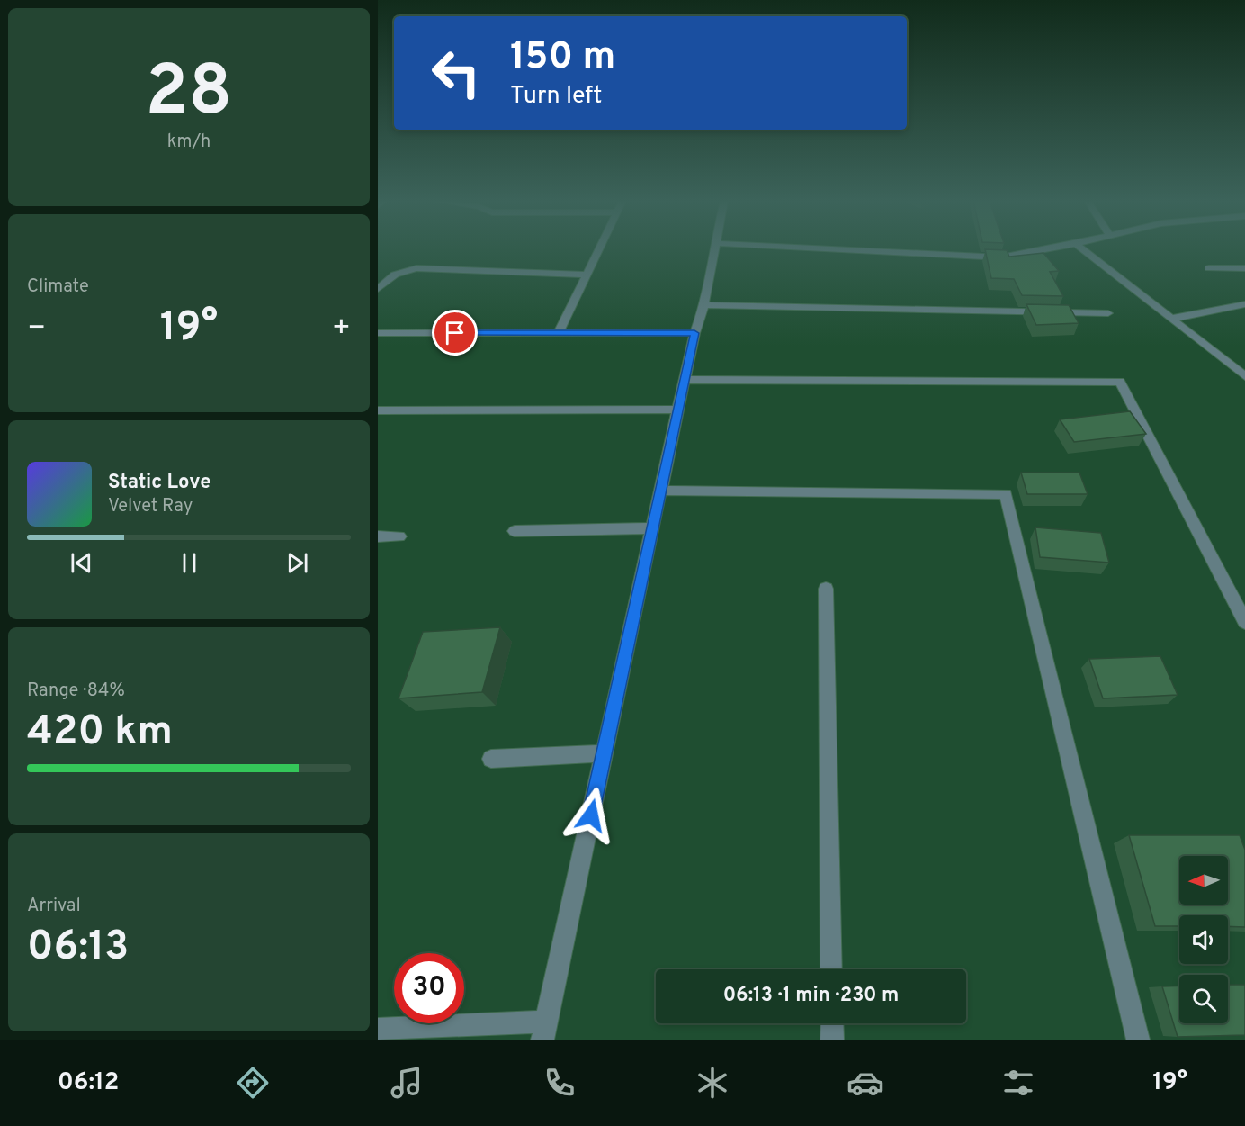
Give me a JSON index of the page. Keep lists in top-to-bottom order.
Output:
{
  "north": "left",
  "page": {
    "tile": [
      ["28", "km/h"],
      "Climate",
      ["Range · 84%", "420 km"],
      ["Arrival", "06:13"]
    ],
    "turn": ["150 m", "Turn left"],
    "heat": ["−", "19°", "+"],
    "song": ["Static Love", "Velvet Ray"],
    "limit": "30",
    "trip": "06:13 · 1 min · 230 m",
    "tabs": ["06:12", "19°"]
  }
}
